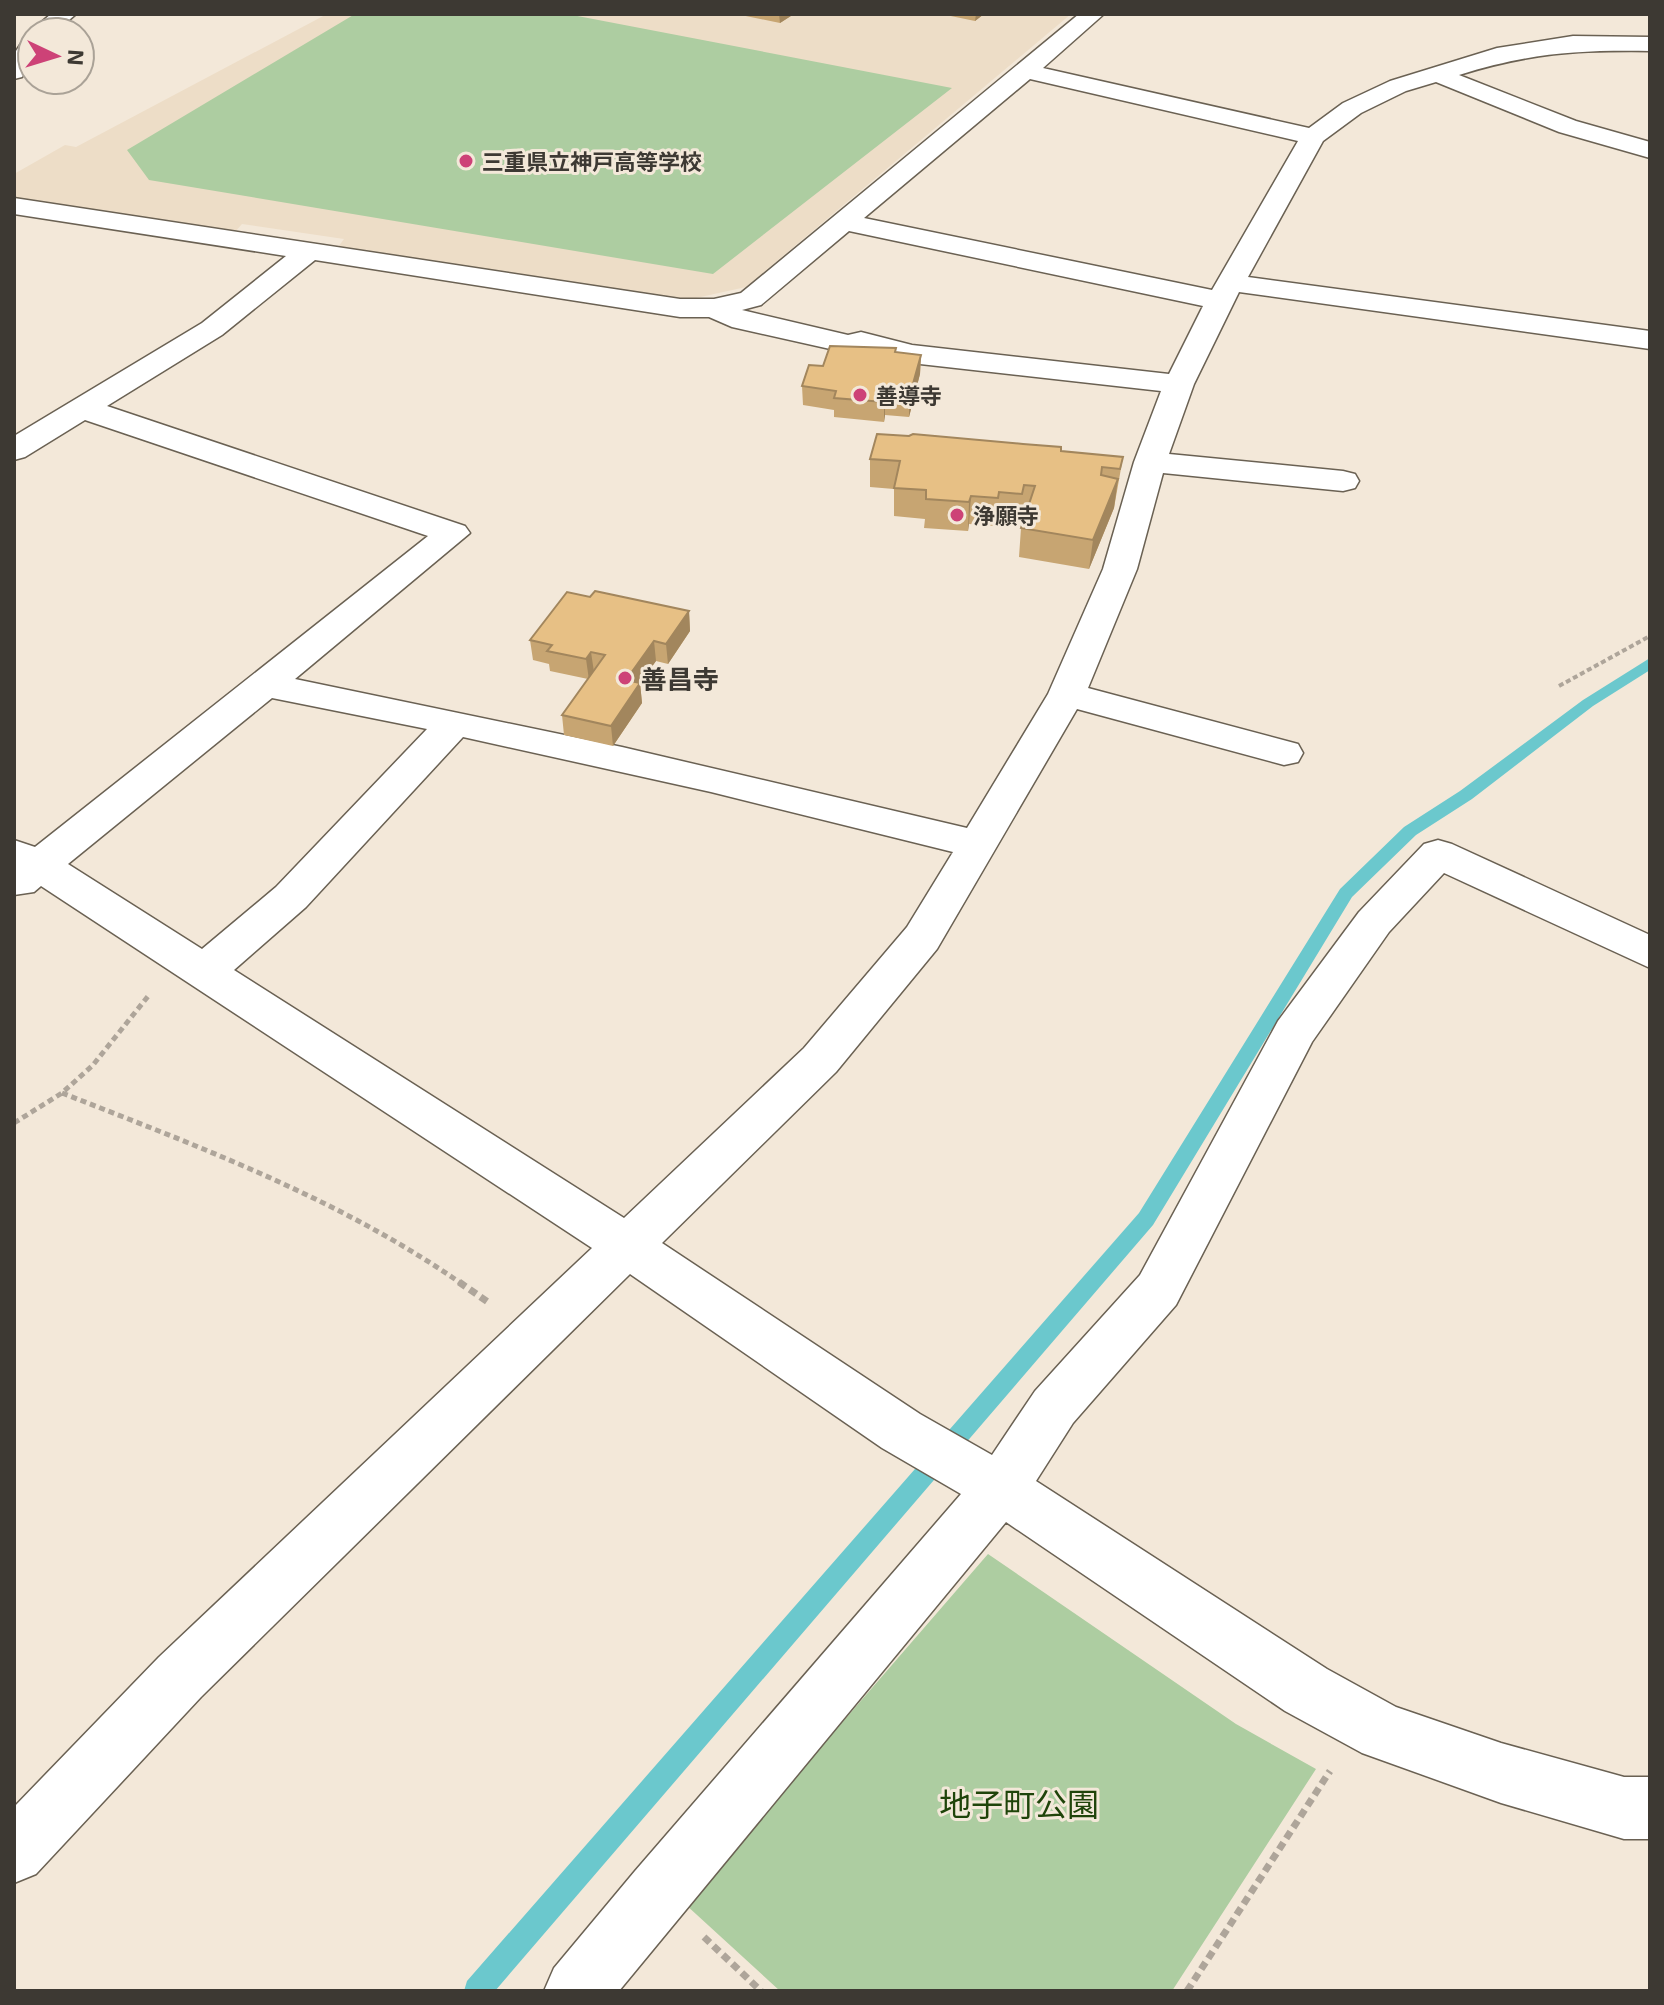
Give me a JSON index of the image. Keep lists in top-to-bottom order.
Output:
{
  "parks": ["地子町公園"],
  "places": [
    "三重県立神戸高等学校",
    "善導寺",
    "浄願寺",
    "善昌寺"
  ],
  "north": "right"
}
